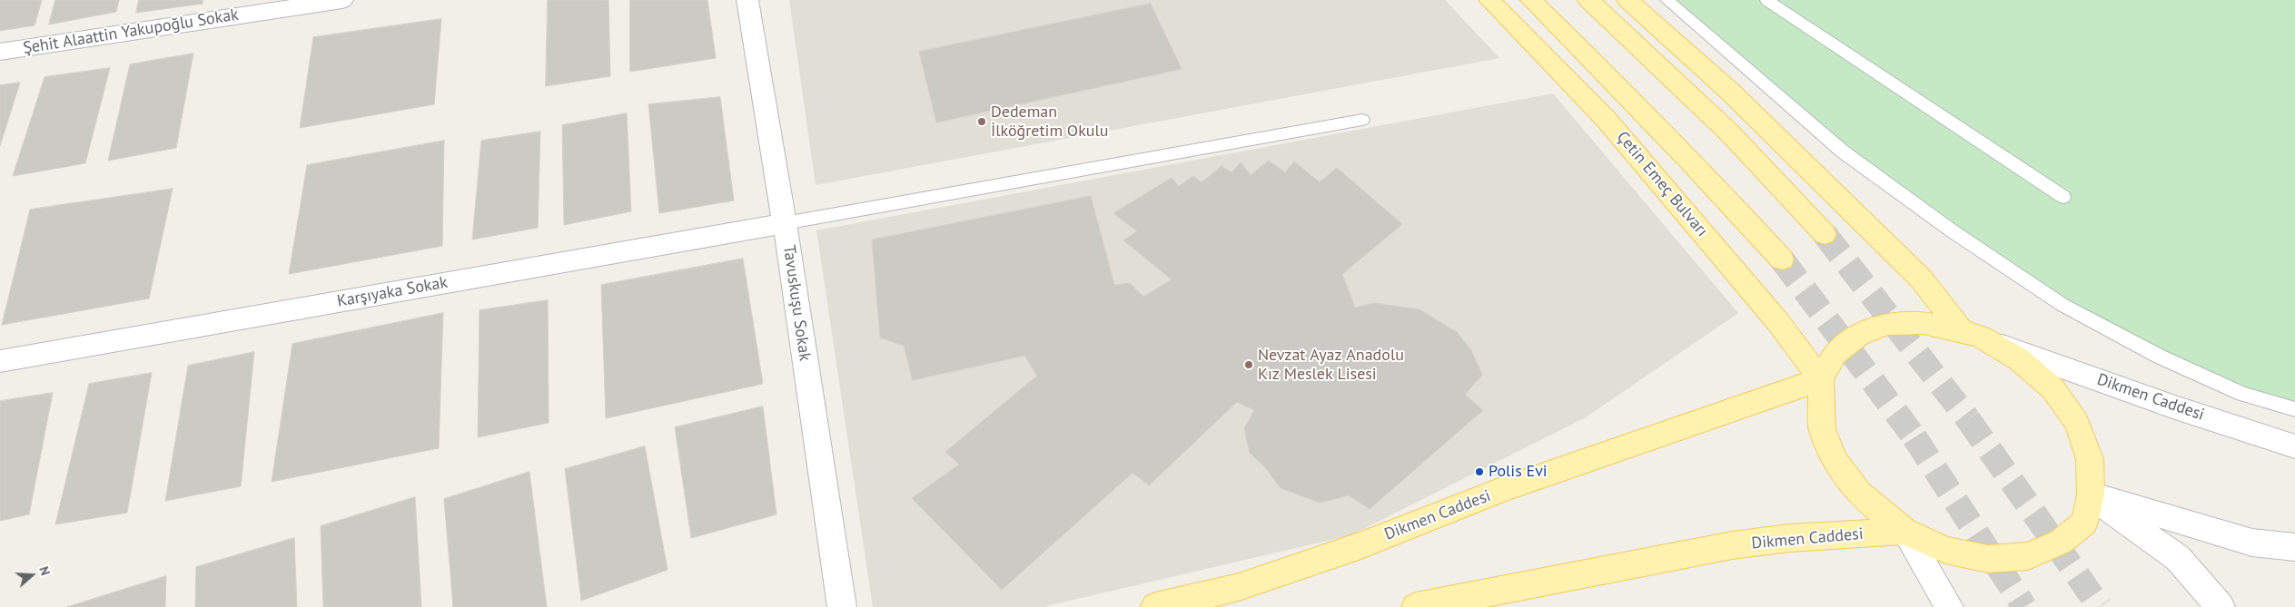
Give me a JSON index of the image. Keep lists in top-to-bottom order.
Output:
{
  "streets": {
    "main road": ["Çetin Emeç Bulvarı", "Dikmen Caddesi"],
    "street": ["Şehit Alaattin Yakupoğlu Sokak", "Karşıyaka Sokak", "Tavuskuşu Sokak"]
  },
  "crossings": [
    ["Çetin Emeç Bulvarı", "Dikmen Caddesi"],
    ["Karşıyaka Sokak", "Tavuskuşu Sokak"]
  ],
  "places": ["Dedeman İlköğretim Okulu", "Nevzat Ayaz Anadolu Kız Meslek Lisesi", "Polis Evi"],
  "north": "right"
}
